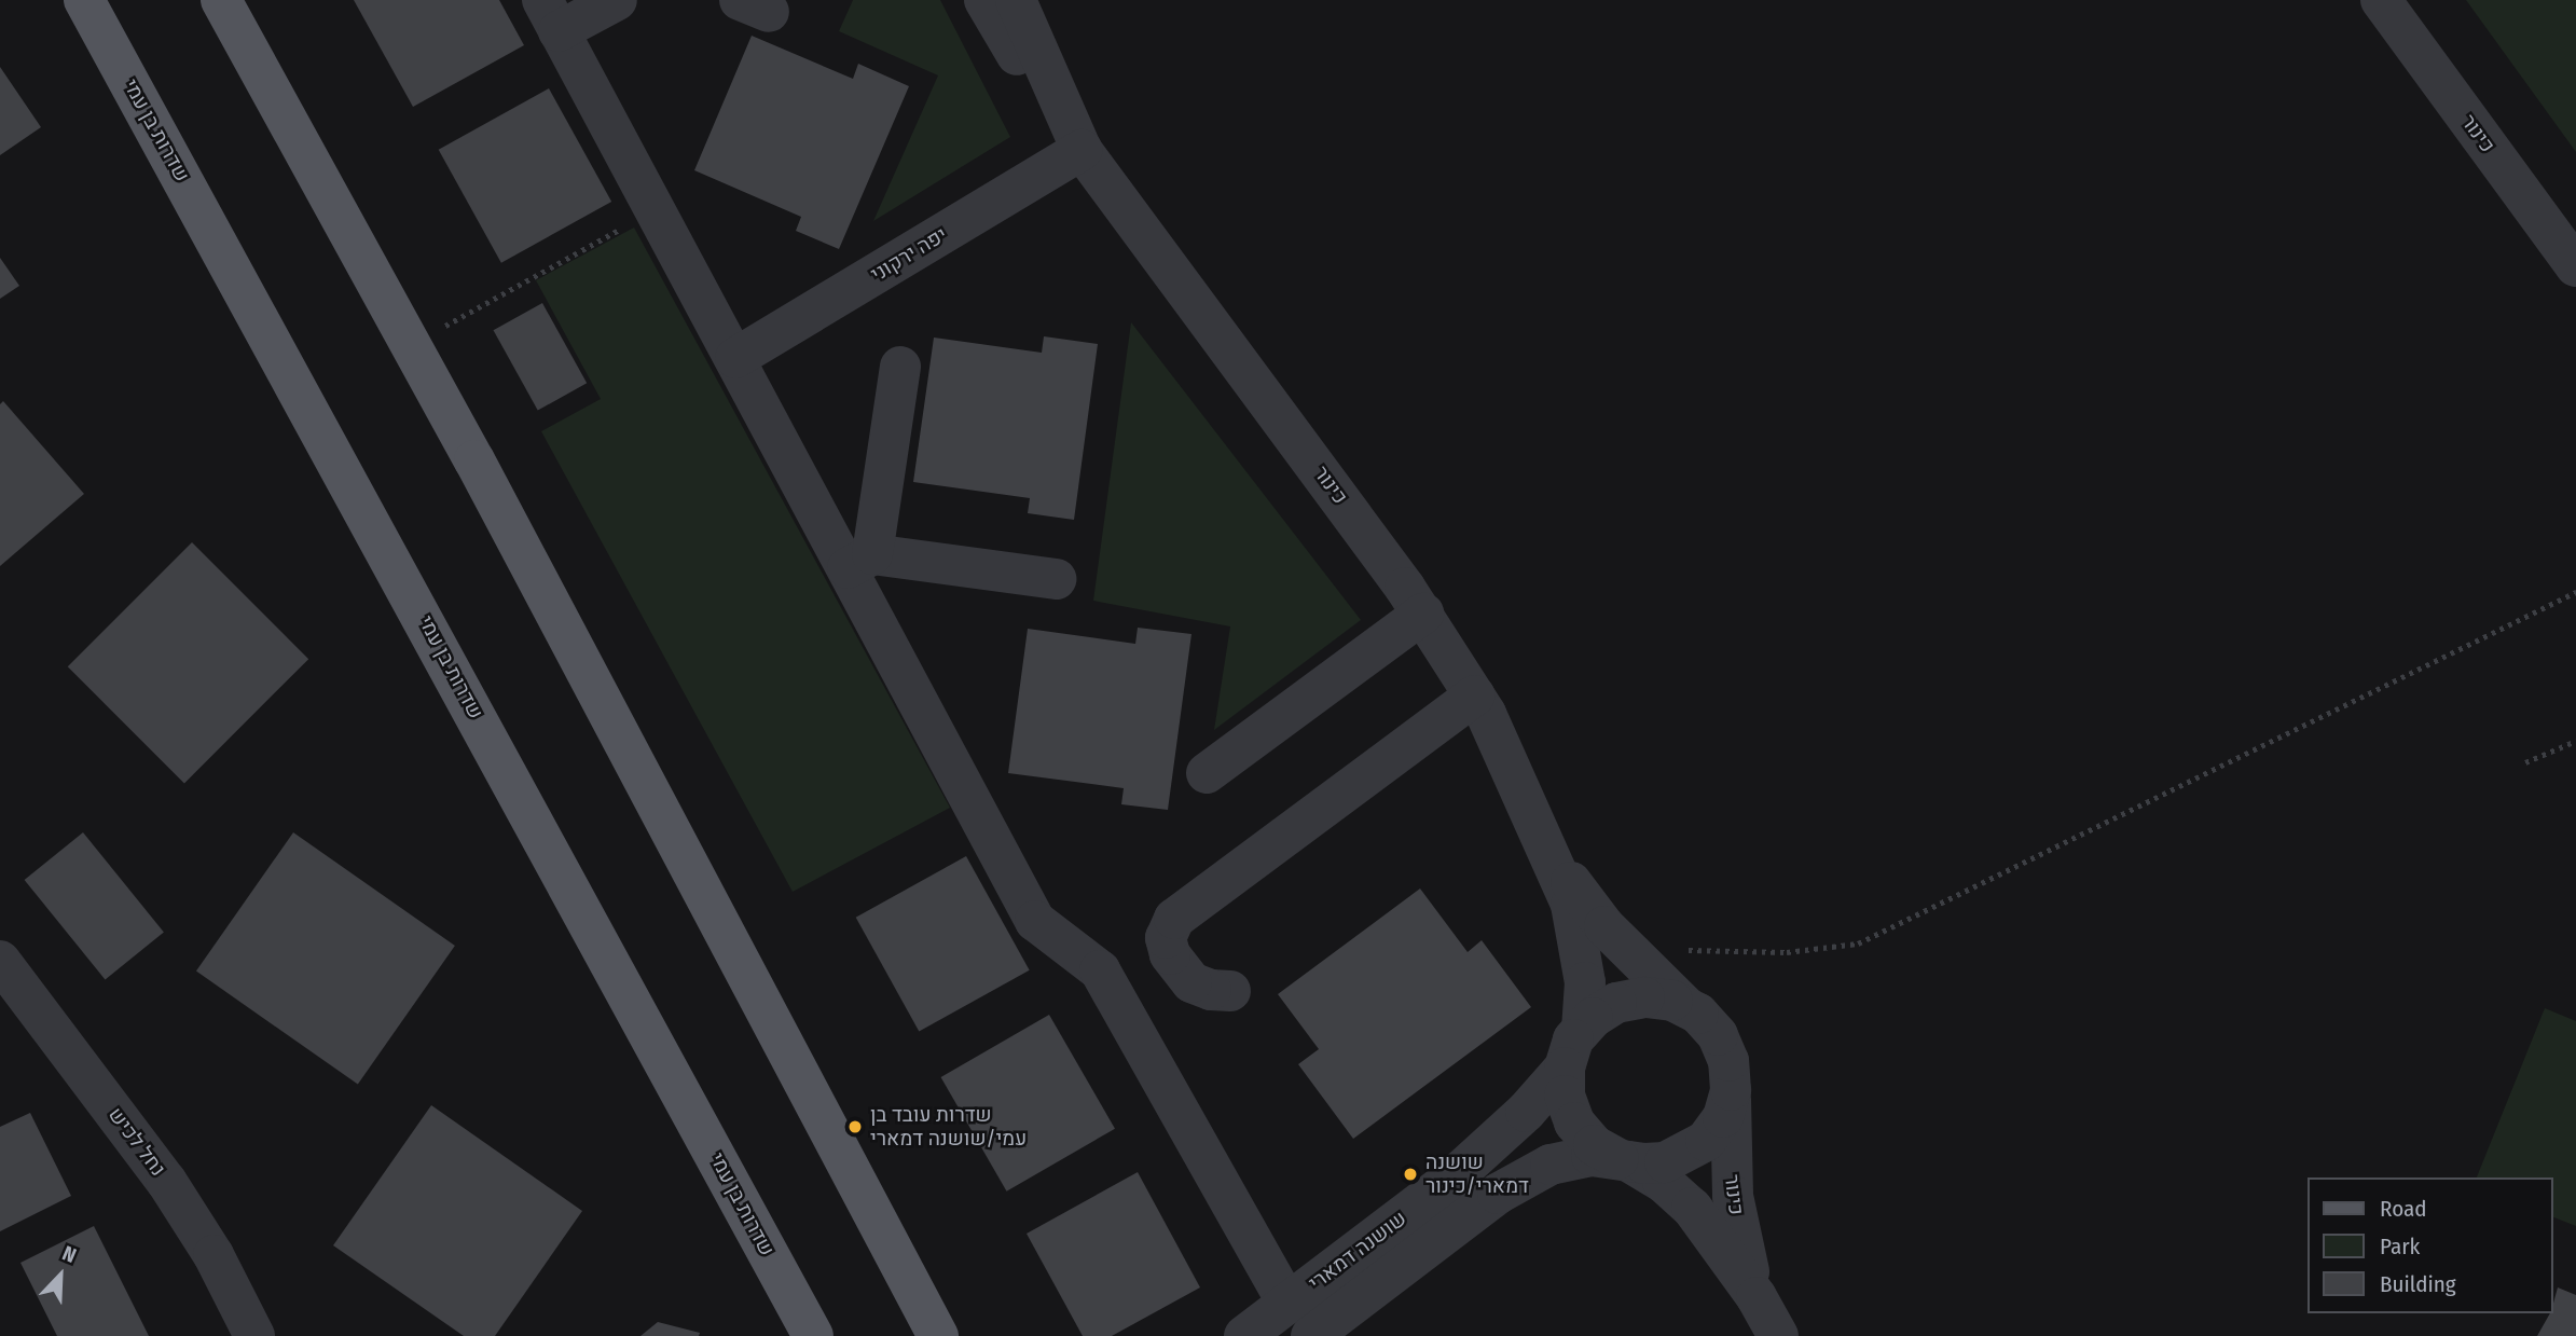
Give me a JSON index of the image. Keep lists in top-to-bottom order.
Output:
{
  "streets": {
    "main road": ["שדרות בן עמי"],
    "street": [
      "כינור",
      "יפה ירקוני",
      "נחל לכיש",
      "שושנה דמארי"
    ]
  },
  "crossings": [
    ["כינור", "יפה ירקוני"],
    ["כינור", "שושנה דמארי"]
  ],
  "places": ["שדרות עובד בן עמי/שושנה דמארי", "שושנה דמארי/כינור"],
  "legend": ["Road", "Park", "Building"],
  "north": "top right"
}
